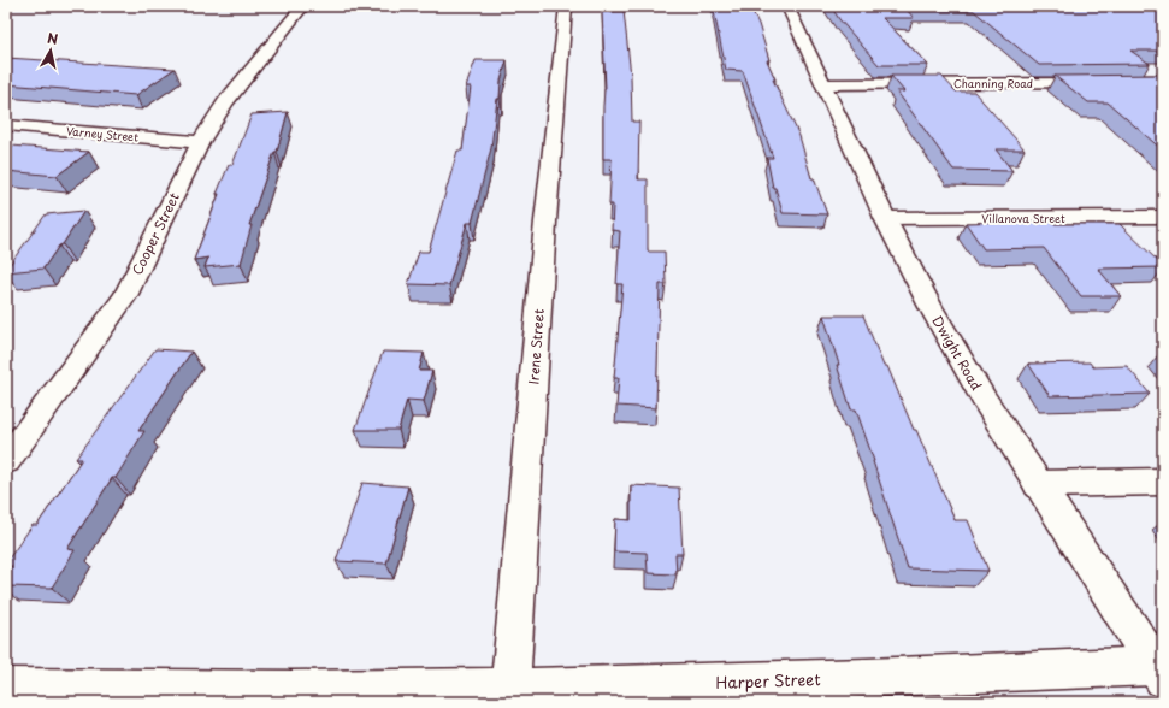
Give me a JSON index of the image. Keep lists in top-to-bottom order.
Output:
{
  "streets": {
    "street": [
      "Channing Road",
      "Varney Street",
      "Villanova Street",
      "Cooper Street",
      "Irene Street",
      "Dwight Road",
      "Harper Street"
    ]
  },
  "crossings": [
    ["Channing Road", "Dwight Road"],
    ["Varney Street", "Cooper Street"],
    ["Villanova Street", "Dwight Road"],
    ["Irene Street", "Harper Street"],
    ["Dwight Road", "Harper Street"]
  ],
  "north": "top"
}
